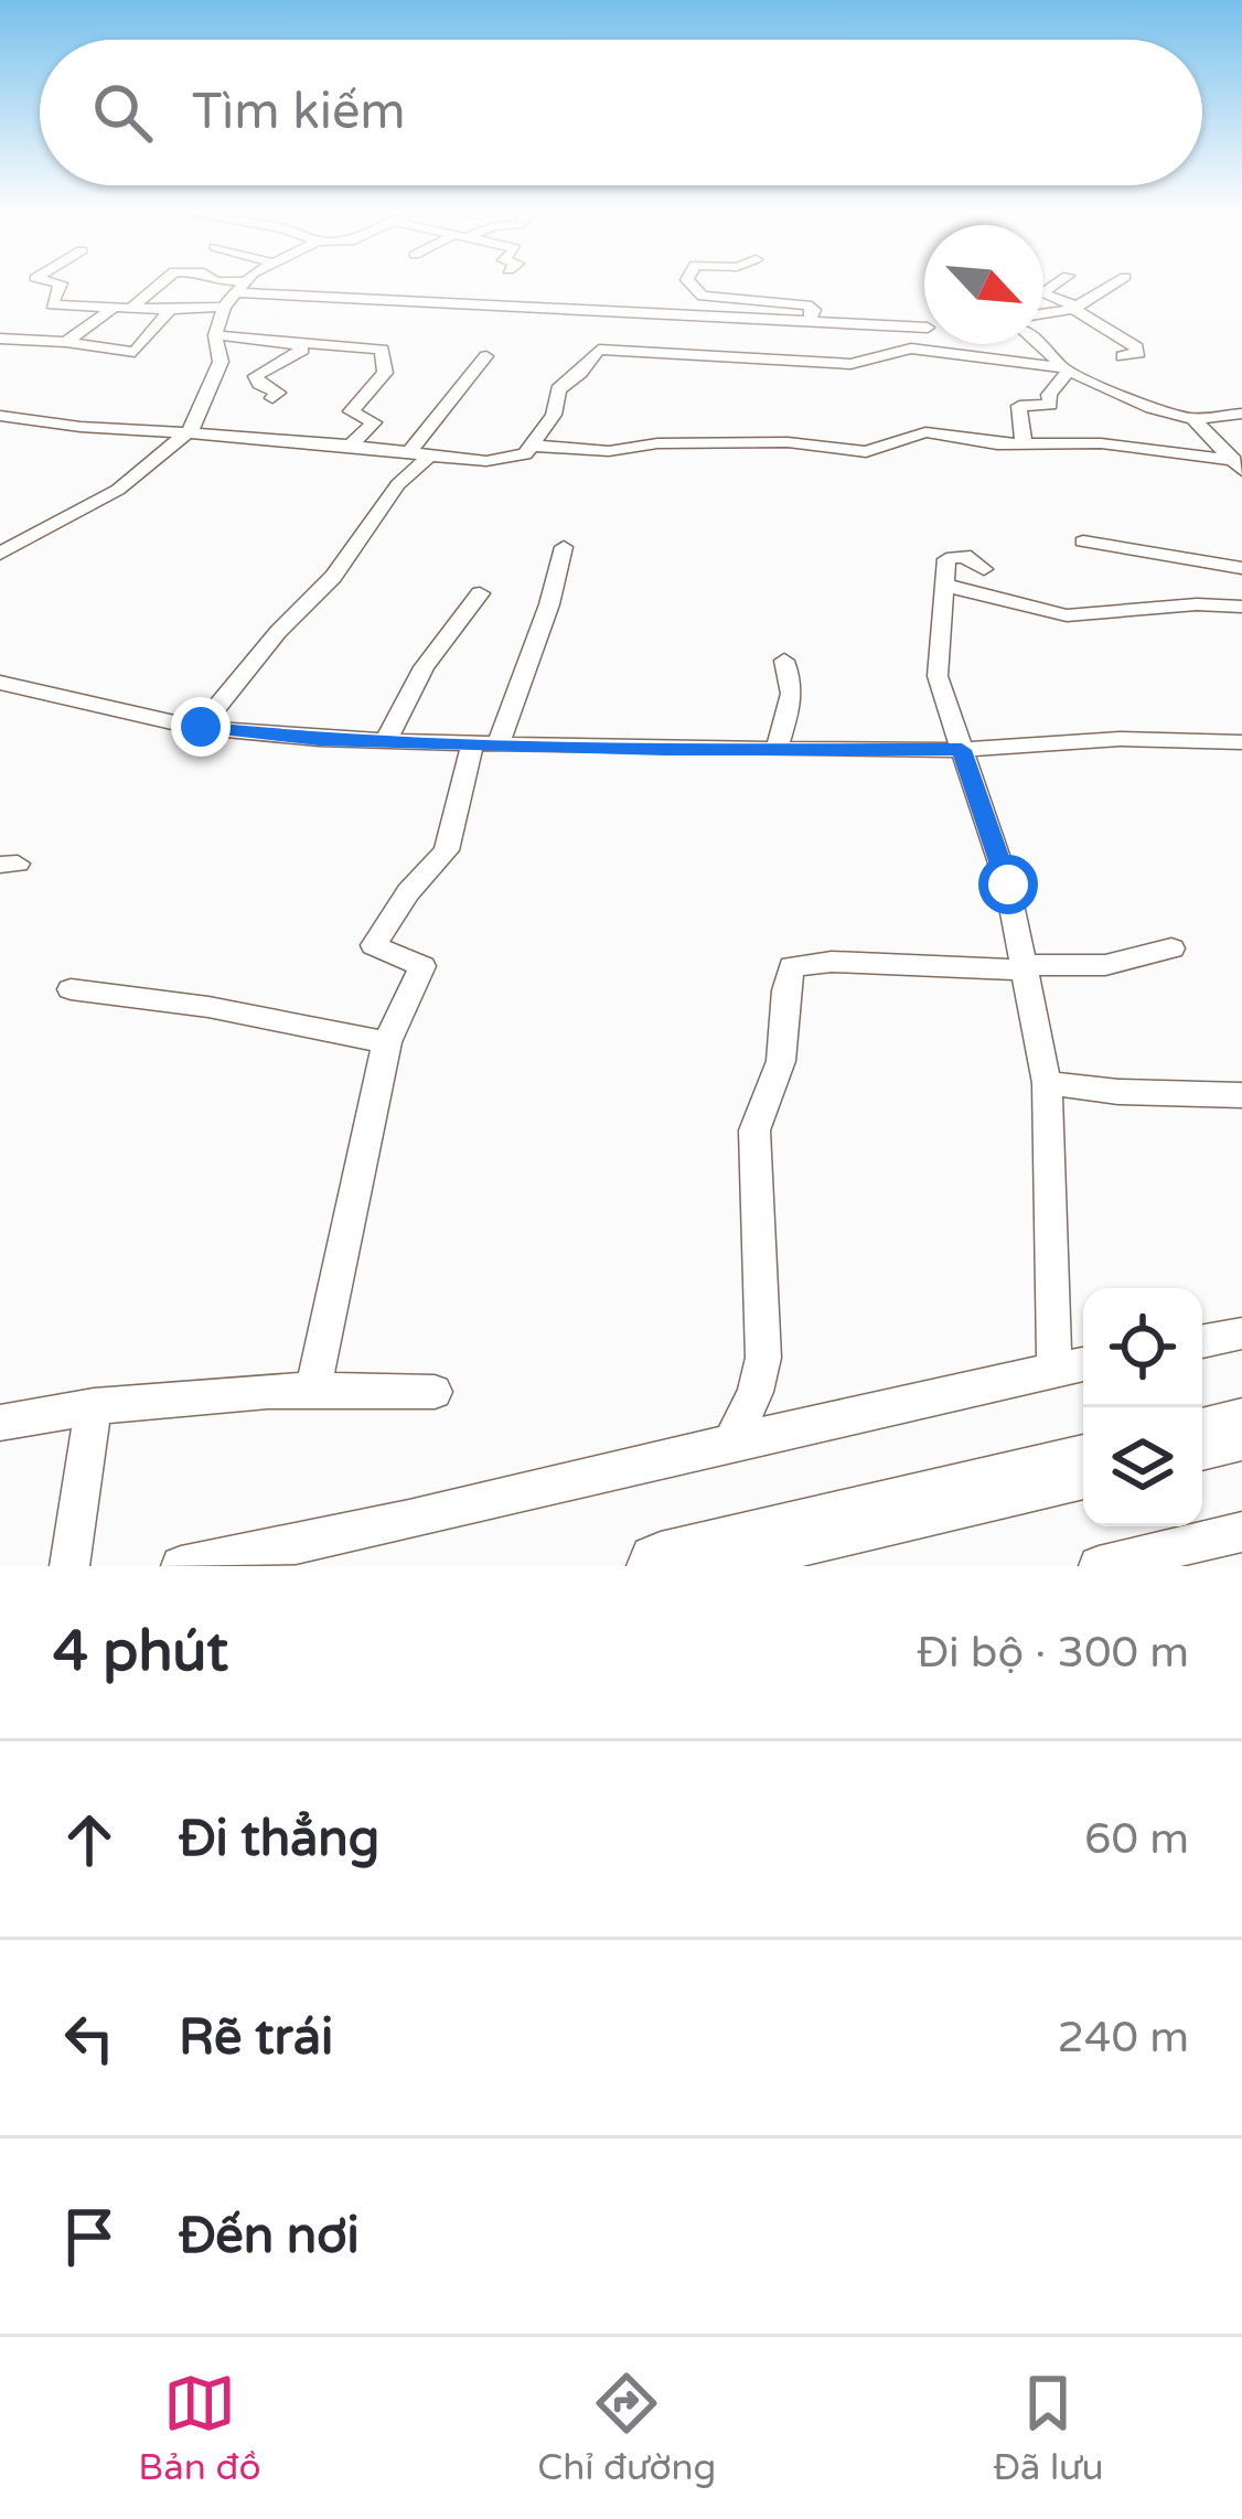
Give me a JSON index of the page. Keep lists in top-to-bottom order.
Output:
{
  "north": "bottom right",
  "page": {
    "search": "Tìm kiếm",
    "heading": ["4 phút", "Đi bộ · 300 m"],
    "list": [
      ["Đi thẳng", "60 m"],
      ["Rẽ trái", "240 m"],
      "Đến nơi"
    ],
    "nav": ["Bản đồ", "Chỉ đường", "Đã lưu"]
  }
}
